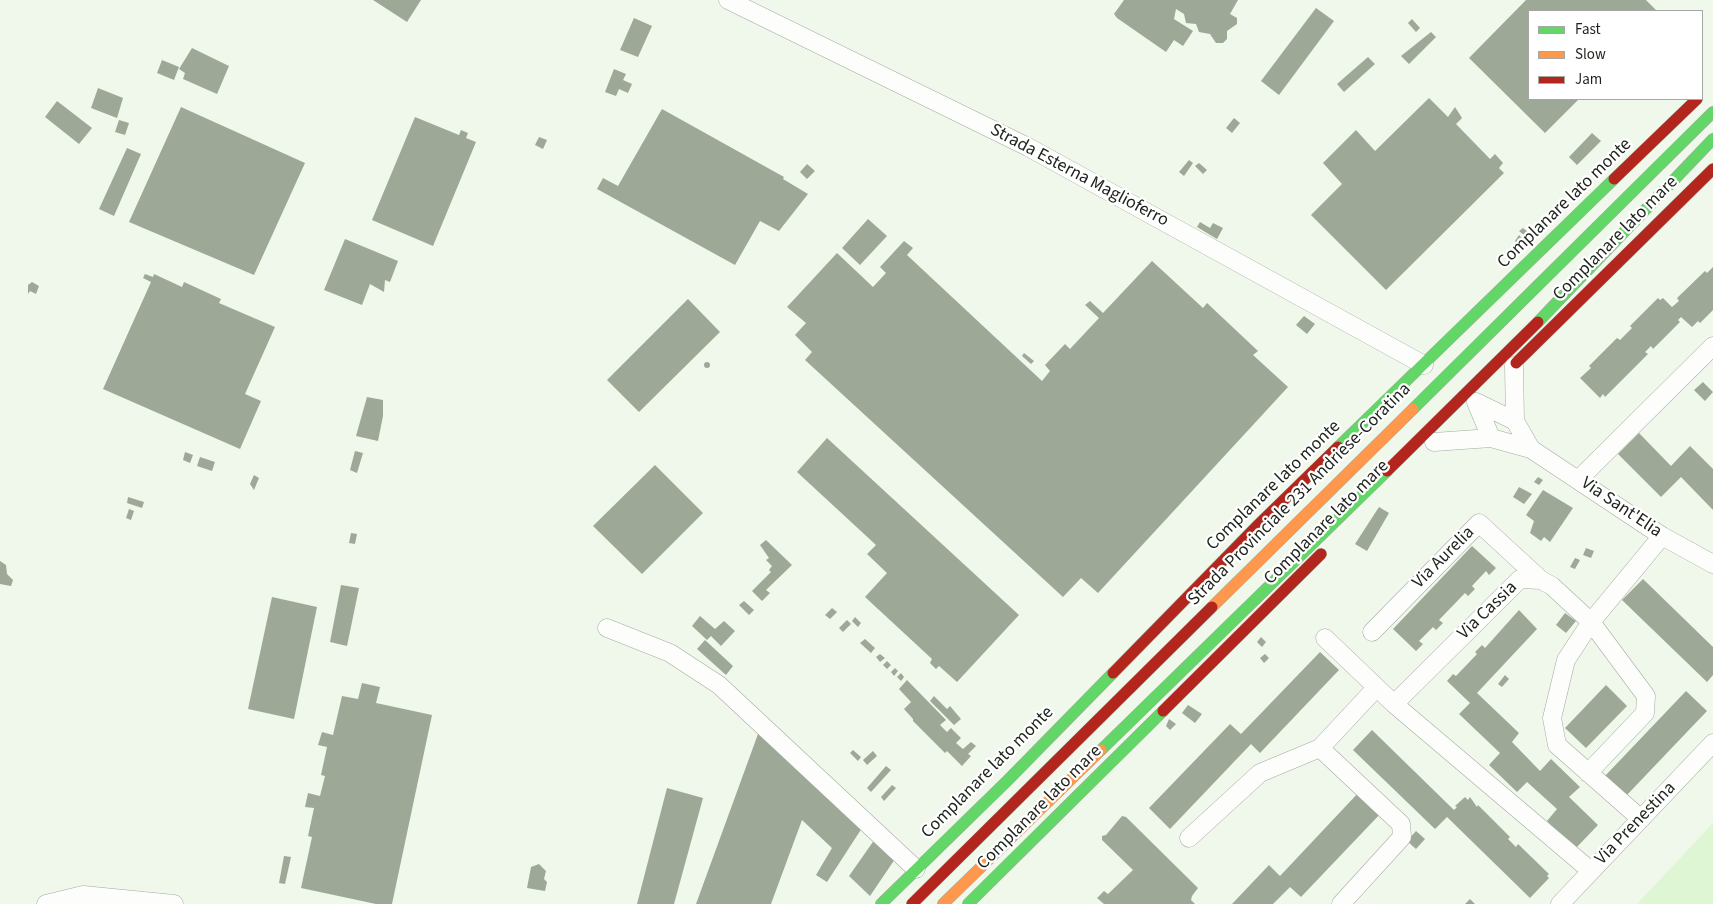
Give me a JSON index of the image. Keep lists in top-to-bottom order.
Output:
{
  "streets": {
    "main road": ["Complanare lato monte", "Complanare lato mare", "Strada Provinciale 231 Andriese-Coratina"],
    "street": [
      "Strada Esterna Maglioferro",
      "Via Sant'Elia",
      "Via Aurelia",
      "Via Cassia",
      "Via Prenestina"
    ]
  },
  "crossings": [
    ["Strada Esterna Maglioferro", "Complanare lato monte"],
    ["Complanare lato mare", "Via Sant'Elia"],
    ["Via Aurelia", "Via Cassia"]
  ],
  "legend": ["Fast", "Slow", "Jam"]
}
